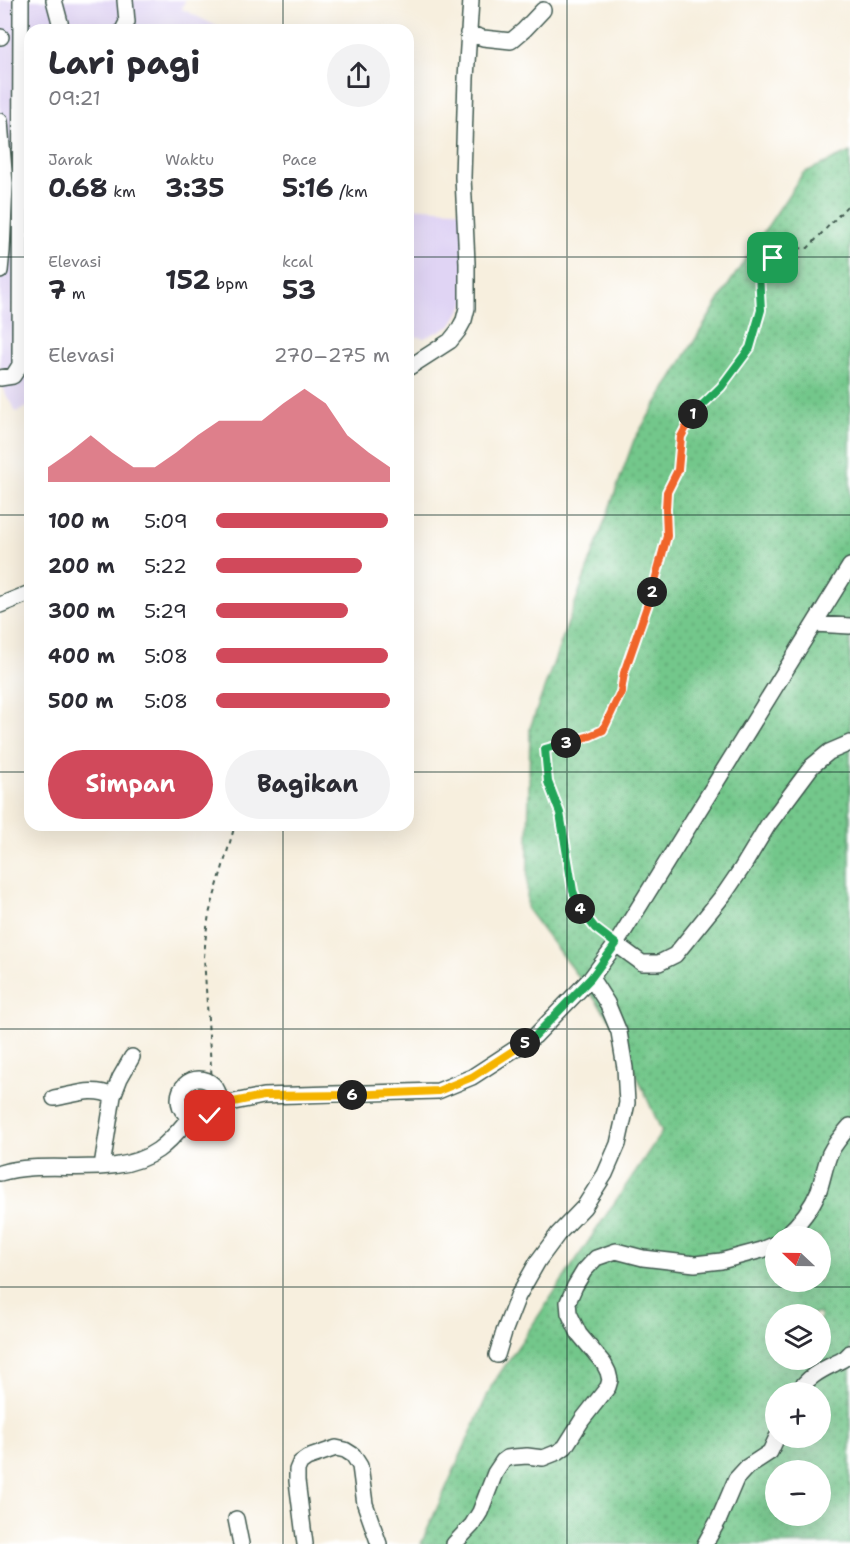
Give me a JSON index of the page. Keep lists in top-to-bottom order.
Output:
{
  "north": "left",
  "page": {
    "heading": ["Lari pagi", "09:21"],
    "stats": [
      ["Jarak", "0.68 km"],
      ["Waktu", "3:35"],
      ["Pace", "5:16 /km"],
      ["Elevasi", "7 m"],
      ["152 bpm"],
      ["kcal", "53"]
    ],
    "chart": ["Elevasi", "270–275 m"],
    "pins": [
      "1",
      "2",
      "3",
      "4",
      "5",
      "6"
    ],
    "list": [
      {
        "name": "100 m",
        "note": "5:09"
      },
      {
        "name": "200 m",
        "note": "5:22"
      },
      {
        "name": "300 m",
        "note": "5:29"
      },
      {
        "name": "400 m",
        "note": "5:08"
      },
      {
        "name": "500 m",
        "note": "5:08"
      }
    ],
    "buttons": ["Simpan", "Bagikan"],
    "map_buttons": ["+", "−"]
  }
}
